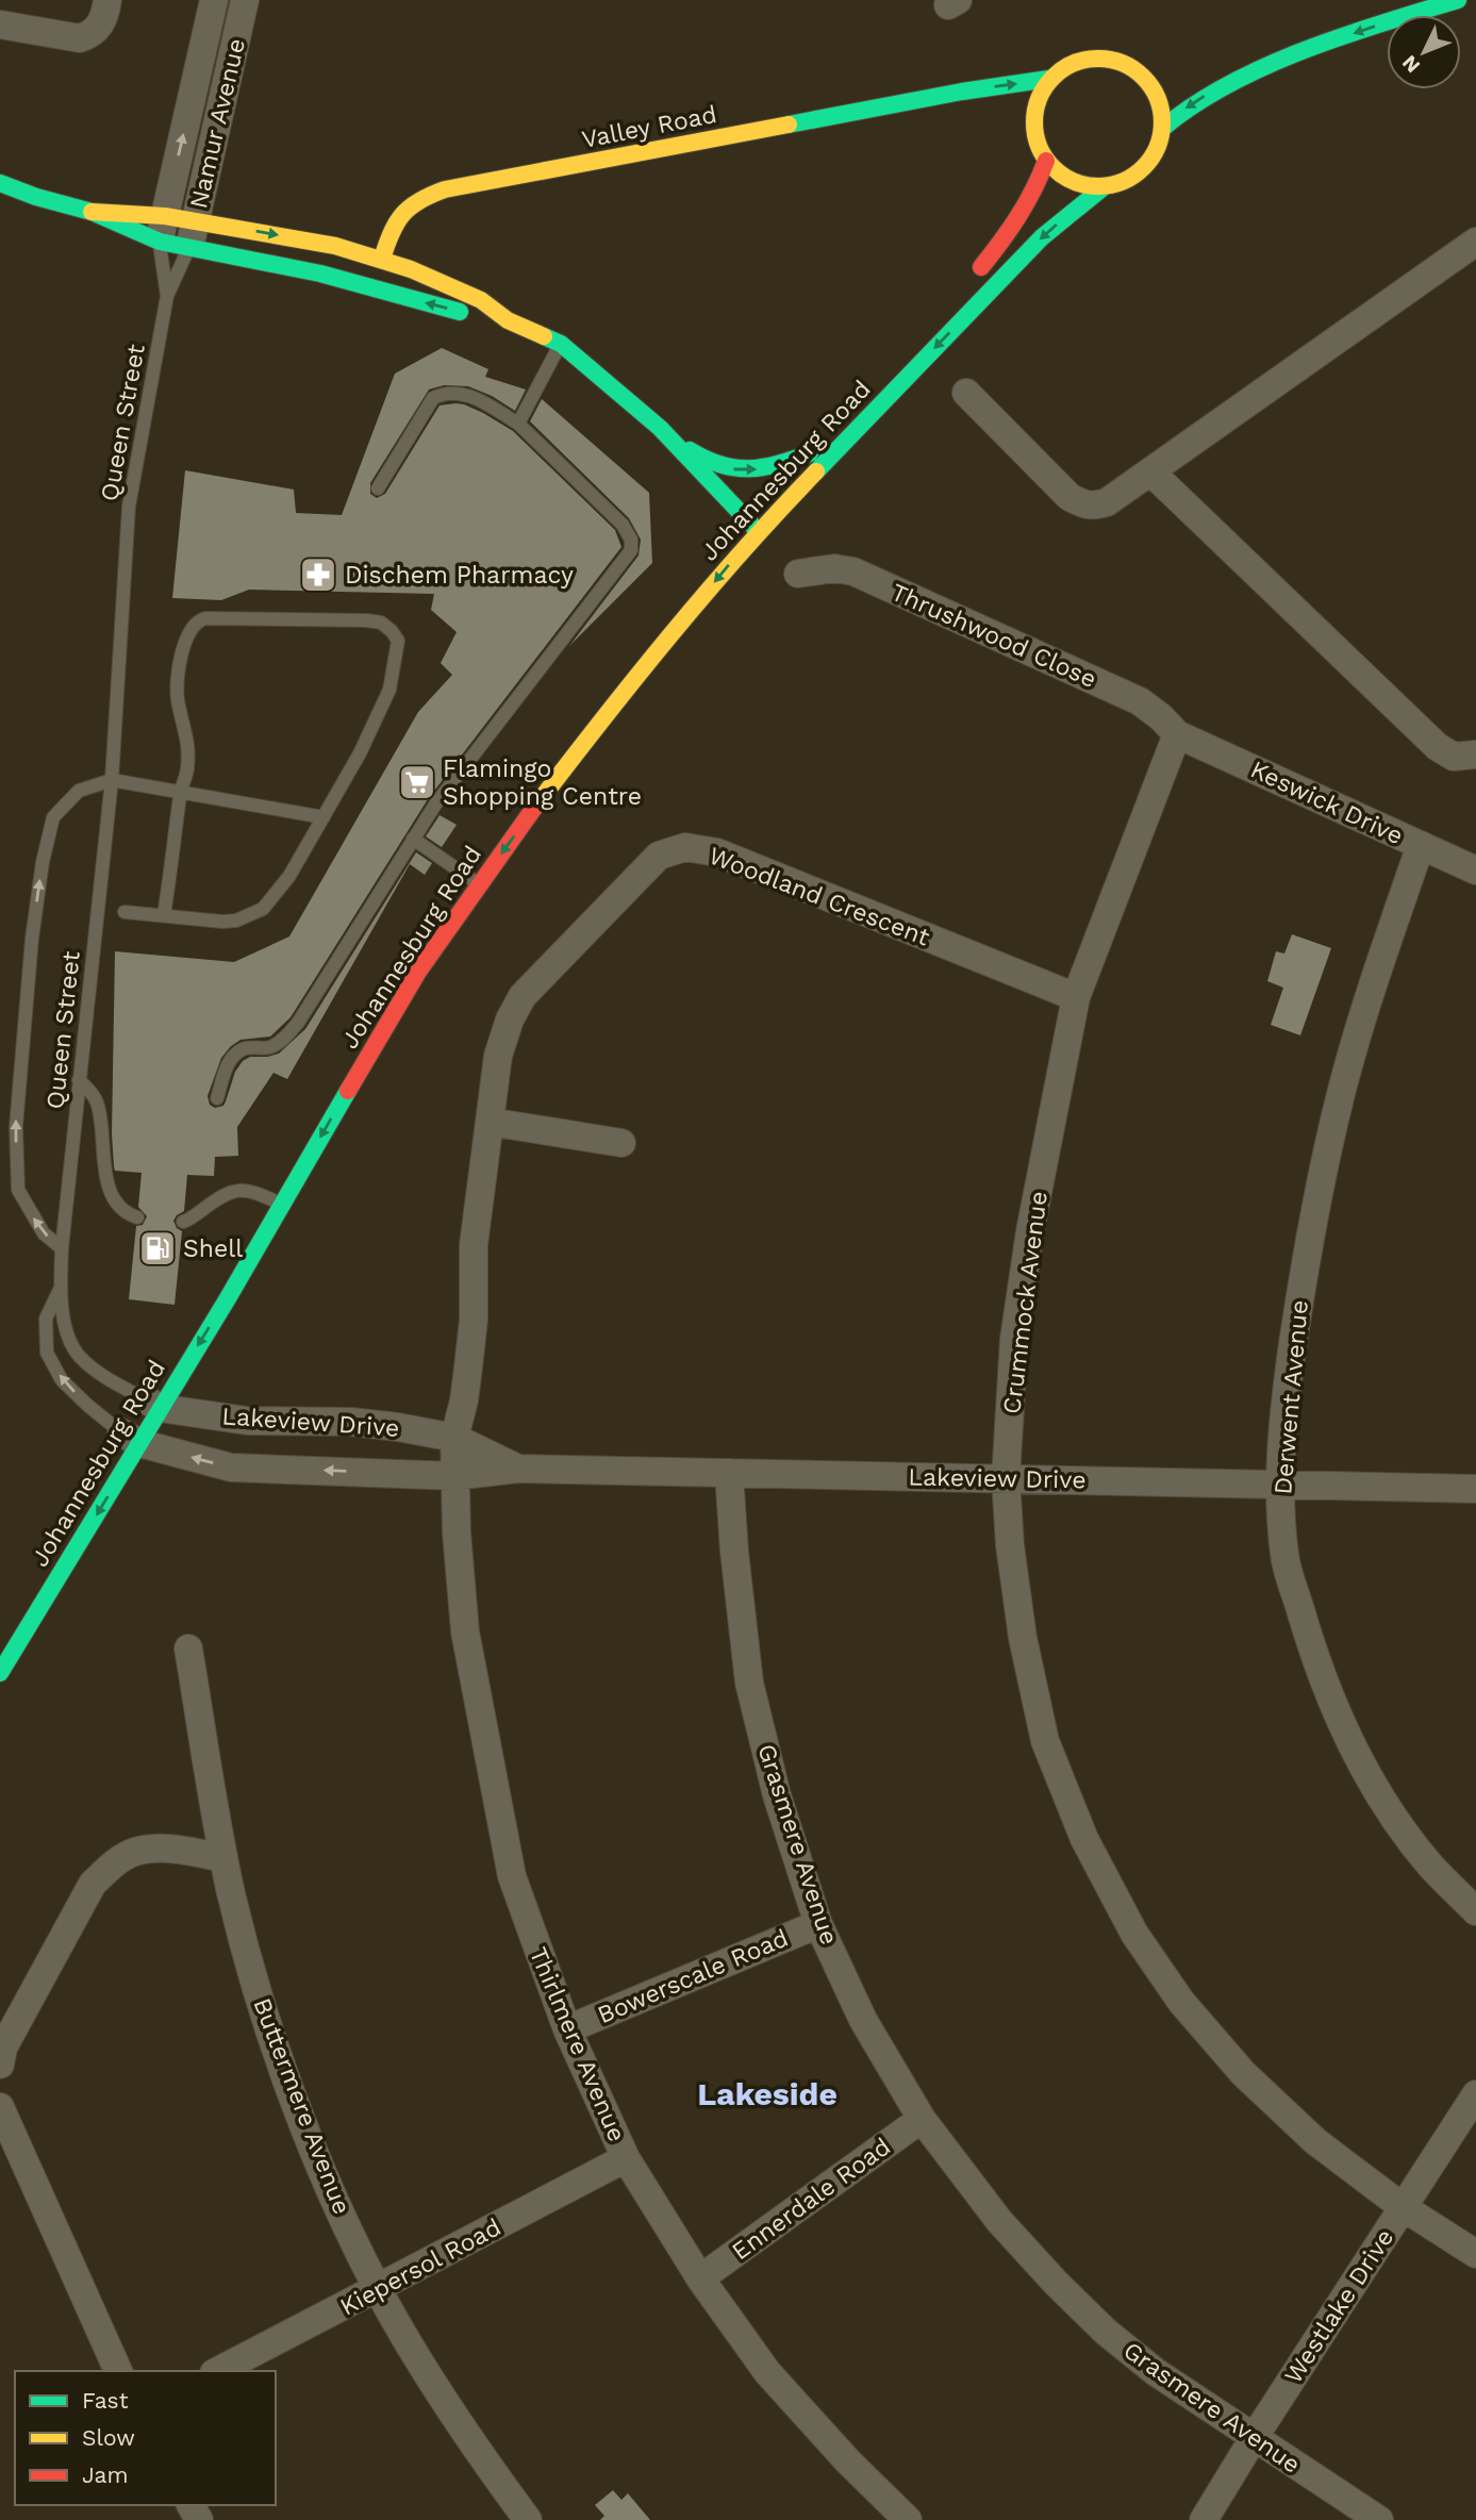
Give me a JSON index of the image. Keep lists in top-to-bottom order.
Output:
{
  "streets": {
    "street": [
      "Namur Avenue",
      "Valley Road",
      "Johannesburg Road",
      "Thrushwood Close",
      "Keswick Drive",
      "Woodland Crescent",
      "Crummock Avenue",
      "Derwent Avenue",
      "Lakeview Drive",
      "Grasmere Avenue",
      "Bowerscale Road",
      "Thirlmere Avenue",
      "Buttermere Avenue",
      "Ennerdale Road",
      "Kiepersol Road",
      "Westlake Drive"
    ],
    "lane": ["Queen Street"]
  },
  "crossings": [
    ["Namur Avenue", "Queen Street"],
    ["Valley Road", "Johannesburg Road"],
    ["Queen Street", "Johannesburg Road"],
    ["Queen Street", "Lakeview Drive"],
    ["Johannesburg Road", "Lakeview Drive"],
    ["Thrushwood Close", "Keswick Drive"],
    ["Thrushwood Close", "Crummock Avenue"],
    ["Keswick Drive", "Crummock Avenue"],
    ["Keswick Drive", "Derwent Avenue"],
    ["Woodland Crescent", "Crummock Avenue"],
    ["Woodland Crescent", "Lakeview Drive"],
    ["Woodland Crescent", "Thirlmere Avenue"],
    ["Crummock Avenue", "Lakeview Drive"],
    ["Crummock Avenue", "Westlake Drive"],
    ["Derwent Avenue", "Lakeview Drive"],
    ["Lakeview Drive", "Grasmere Avenue"],
    ["Lakeview Drive", "Thirlmere Avenue"],
    ["Grasmere Avenue", "Bowerscale Road"],
    ["Grasmere Avenue", "Ennerdale Road"],
    ["Grasmere Avenue", "Westlake Drive"],
    ["Bowerscale Road", "Thirlmere Avenue"],
    ["Thirlmere Avenue", "Ennerdale Road"],
    ["Thirlmere Avenue", "Kiepersol Road"],
    ["Buttermere Avenue", "Kiepersol Road"]
  ],
  "districts": ["Lakeside"],
  "places": {
    "pharmacy": ["Dischem Pharmacy"],
    "supermarket": ["Flamingo Shopping Centre"],
    "fuel station": ["Shell"]
  },
  "legend": ["Fast", "Slow", "Jam"],
  "north": "bottom left"
}
